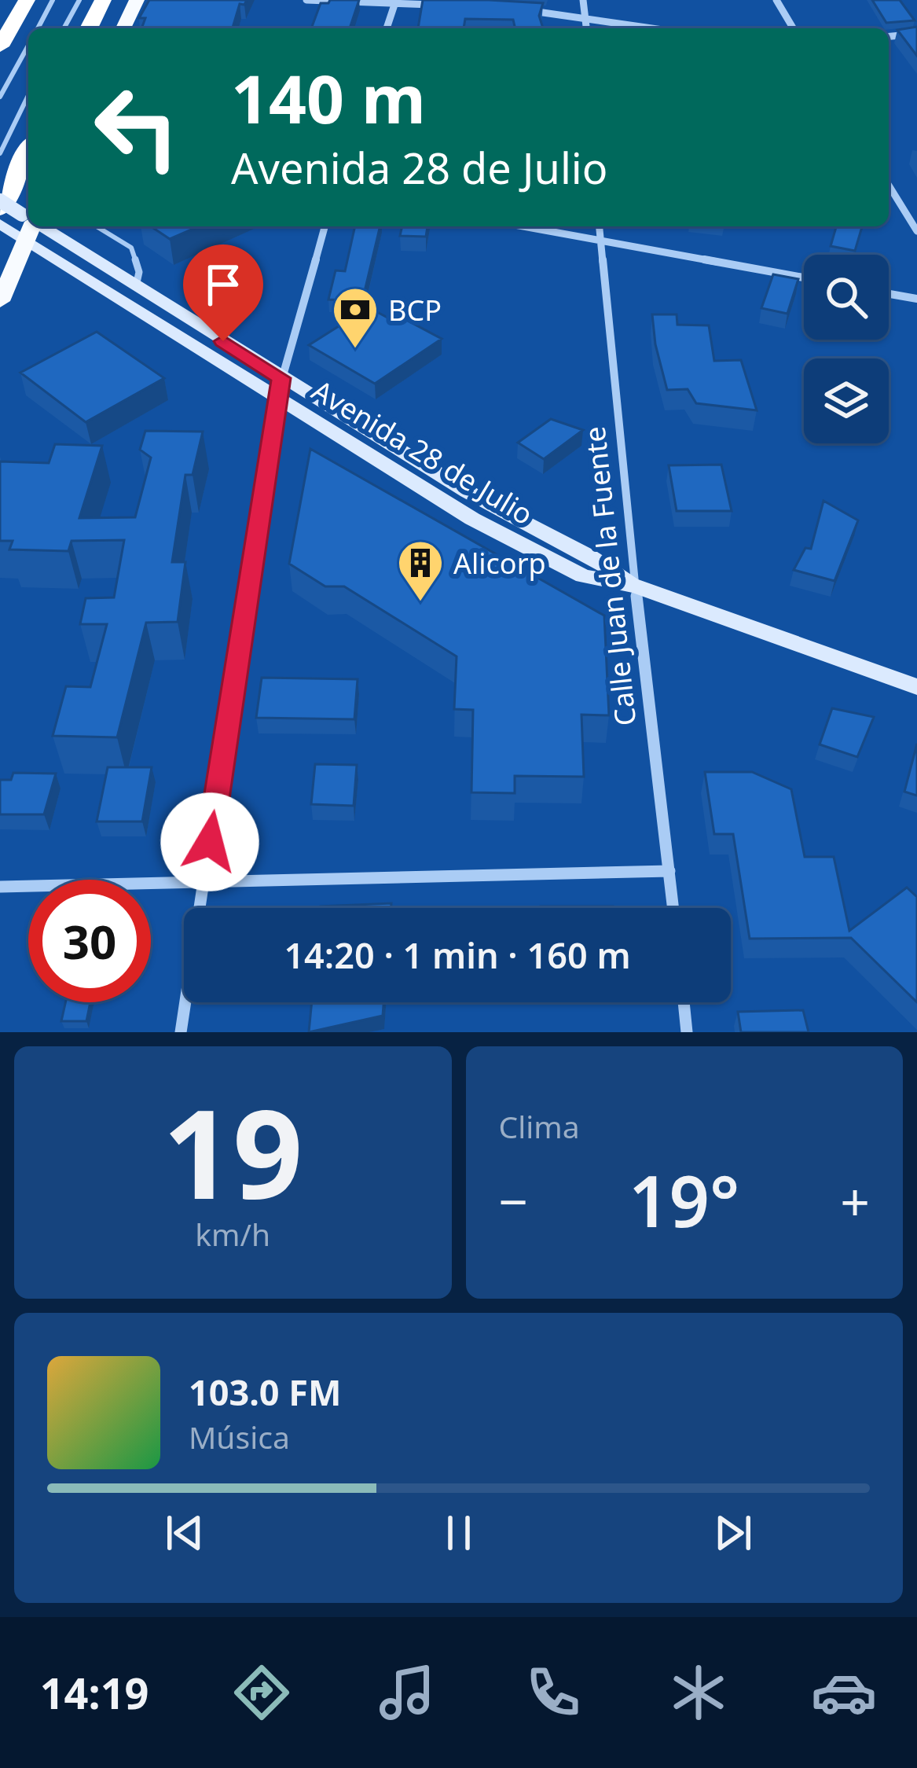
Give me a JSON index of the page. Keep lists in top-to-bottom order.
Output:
{
  "streets": {
    "main road": ["Avenida 28 de Julio"],
    "street": ["Calle Juan de la Fuente"]
  },
  "crossings": [
    ["Avenida 28 de Julio", "Calle Juan de la Fuente"]
  ],
  "places": {
    "bank": ["BCP"],
    "building": ["Alicorp"]
  },
  "page": {
    "turn": ["140 m", "Avenida 28 de Julio"],
    "limit": "30",
    "trip": "14:20 · 1 min · 160 m",
    "tile": [
      ["19", "km/h"],
      "Clima"
    ],
    "heat": ["−", "19°", "+"],
    "song": ["103.0 FM", "Música"],
    "tabs": "14:19"
  }
}
